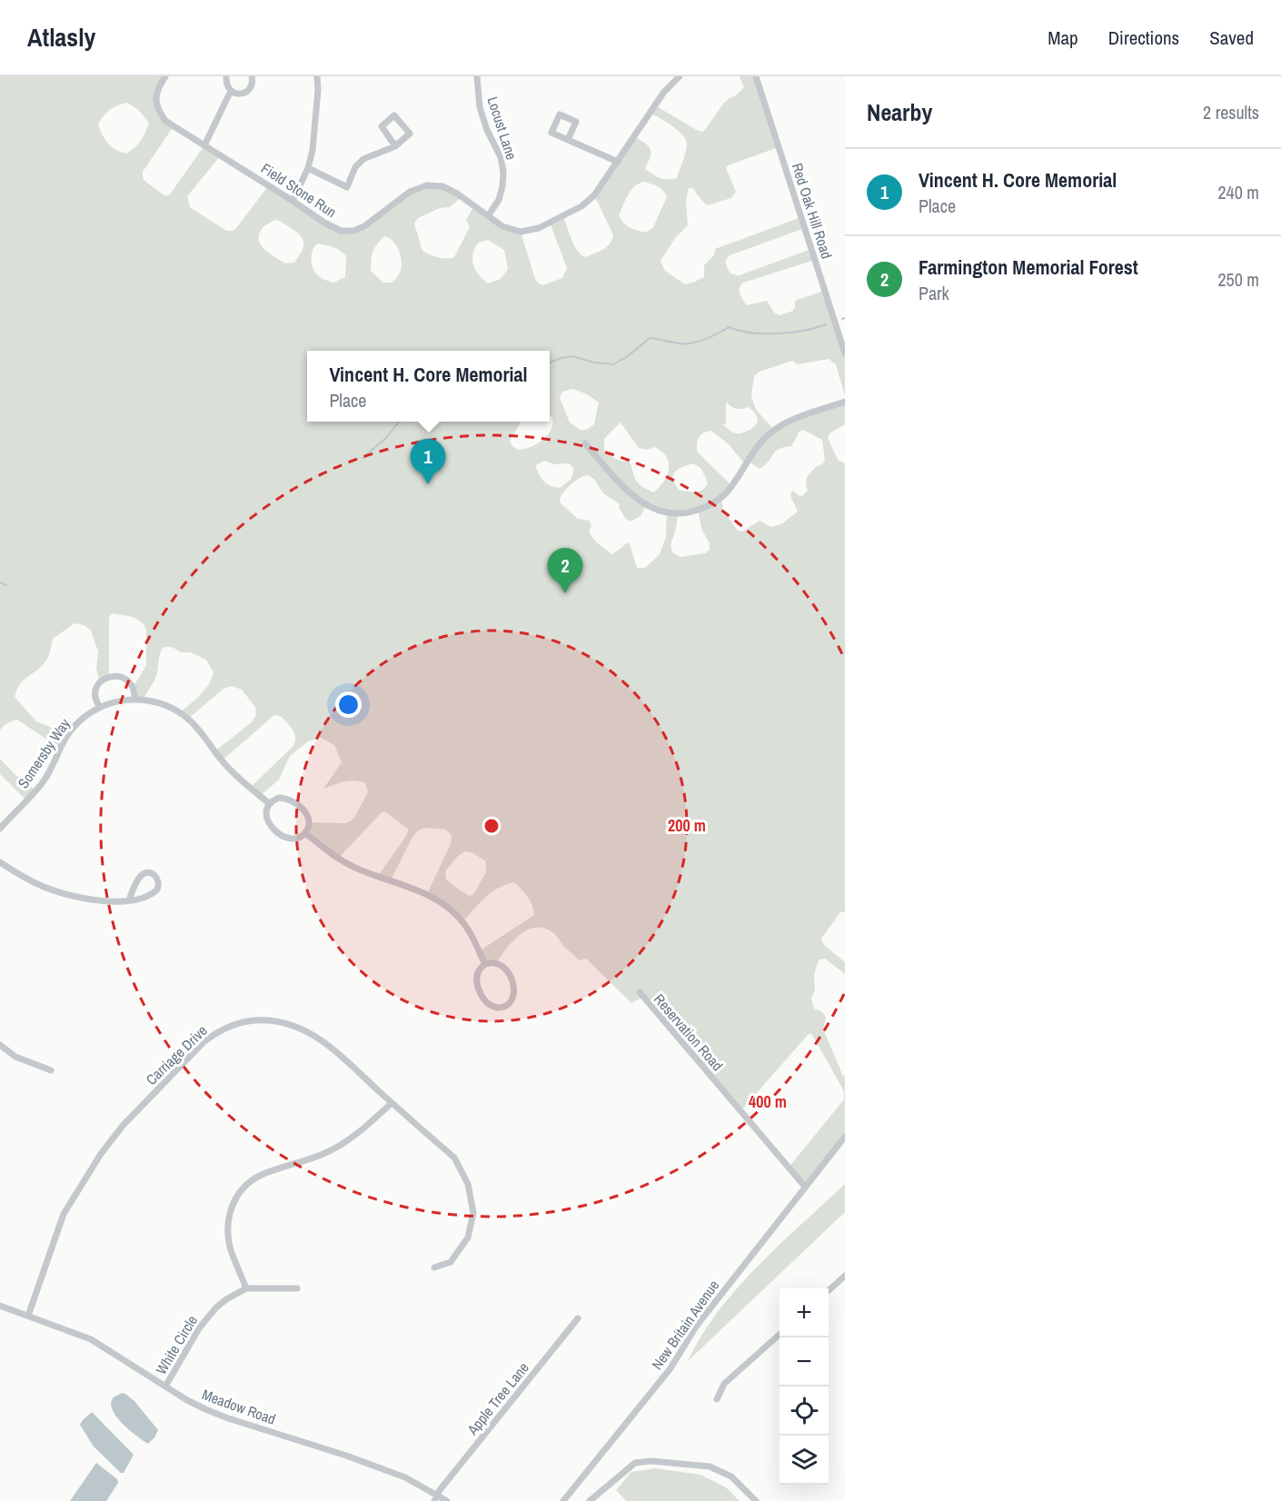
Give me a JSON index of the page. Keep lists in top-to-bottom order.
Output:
{
  "streets": {
    "street": [
      "Locust Lane",
      "Field Stone Run",
      "Red Oak Hill Road",
      "Somersby Way",
      "Reservation Road",
      "Carriage Drive",
      "New Britain Avenue",
      "White Circle",
      "Apple Tree Lane",
      "Meadow Road"
    ]
  },
  "crossings": [
    ["Locust Lane", "Field Stone Run"],
    ["Reservation Road", "New Britain Avenue"],
    ["Carriage Drive", "Meadow Road"],
    ["White Circle", "Meadow Road"],
    ["Apple Tree Lane", "Meadow Road"]
  ],
  "page": {
    "header": "Atlasly",
    "nav": ["Map", "Directions", "Saved"],
    "heading": ["Nearby", "2 results"],
    "list": [
      {
        "mark": "1",
        "name": "Vincent H. Core Memorial",
        "note": "Place",
        "value": "240 m"
      },
      {
        "mark": "2",
        "name": "Farmington Memorial Forest",
        "note": "Park",
        "value": "250 m"
      }
    ],
    "popup": ["Vincent H. Core Memorial", "Place"],
    "pins": ["1", "2"],
    "map_buttons": ["+", "−"]
  },
  "rings": ["200 m", "400 m"]
}
